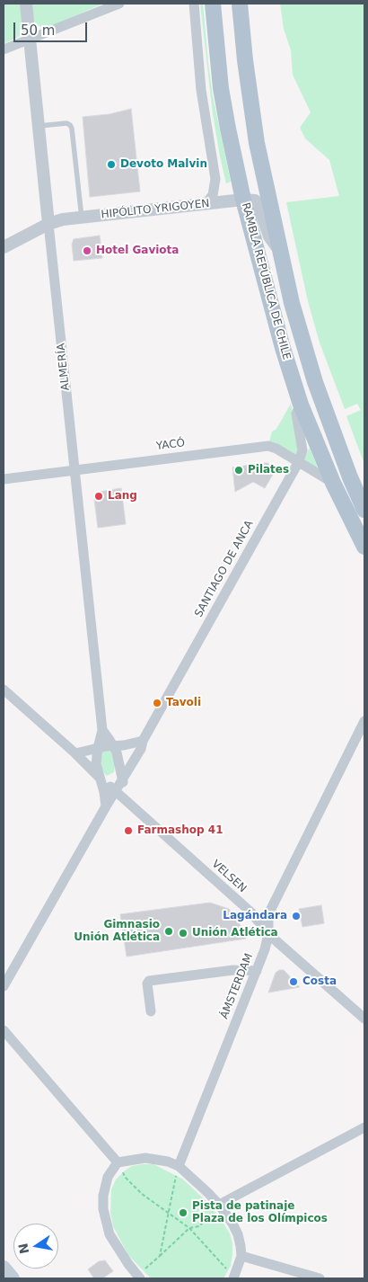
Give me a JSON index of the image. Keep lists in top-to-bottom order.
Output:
{
  "streets": {
    "main road": ["RAMBLA REPÚBLICA DE CHILE"],
    "street": [
      "HIPÓLITO YRIGOYEN",
      "ALMERÍA",
      "YACÓ",
      "SANTIAGO DE ANCA",
      "VELSEN",
      "ÁMSTERDAM"
    ]
  },
  "crossings": [
    ["HIPÓLITO YRIGOYEN", "RAMBLA REPÚBLICA DE CHILE"],
    ["HIPÓLITO YRIGOYEN", "ALMERÍA"],
    ["RAMBLA REPÚBLICA DE CHILE", "YACÓ"],
    ["RAMBLA REPÚBLICA DE CHILE", "SANTIAGO DE ANCA"],
    ["ALMERÍA", "YACÓ"],
    ["ALMERÍA", "SANTIAGO DE ANCA"],
    ["ALMERÍA", "VELSEN"],
    ["YACÓ", "SANTIAGO DE ANCA"],
    ["SANTIAGO DE ANCA", "VELSEN"],
    ["VELSEN", "ÁMSTERDAM"]
  ],
  "places": [
    "Devoto Malvin",
    "Hotel Gaviota",
    "Pilates",
    "Lang",
    "Tavoli",
    "Farmashop 41",
    "Lagándara",
    "Gimnasio Unión Atlética",
    "Unión Atlética",
    "Costa",
    "Pista de patinaje Plaza de los Olímpicos"
  ],
  "scale_bar": "50 m",
  "north": "left"
}
